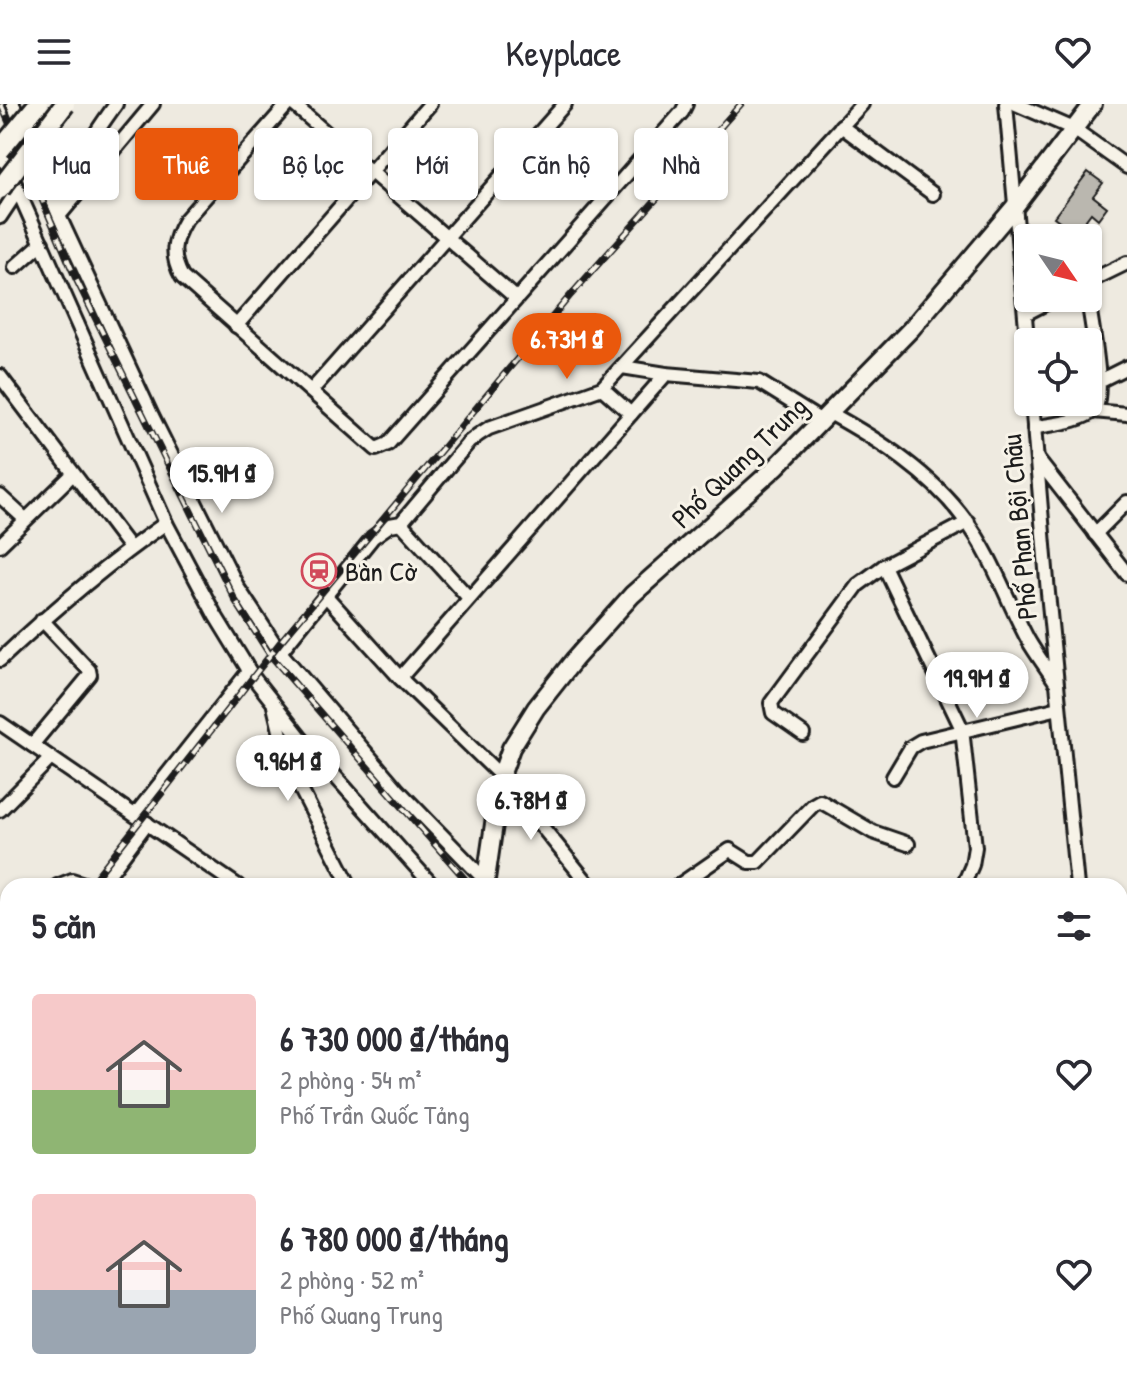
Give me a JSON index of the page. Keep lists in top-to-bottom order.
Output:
{
  "streets": {
    "main road": ["Phố Quang Trung"],
    "street": ["Phố Phan Bội Châu"]
  },
  "places": {
    "station": ["Bàn Cờ"]
  },
  "north": "bottom right",
  "page": {
    "header": "Keyplace",
    "chip": [
      "Mua",
      "Thuê",
      "Bộ lọc",
      "Mới",
      "Căn hộ",
      "Nhà"
    ],
    "price": [
      "6.73M ₫",
      "15.9M ₫",
      "19.9M ₫",
      "9.96M ₫",
      "6.78M ₫"
    ],
    "heading": "5 căn",
    "list": [
      {
        "name": "6 730 000 ₫/tháng",
        "note": "2 phòng · 54 m² · Phố Trần Quốc Tảng"
      },
      {
        "name": "6 780 000 ₫/tháng",
        "note": "2 phòng · 52 m² · Phố Quang Trung"
      }
    ]
  }
}
